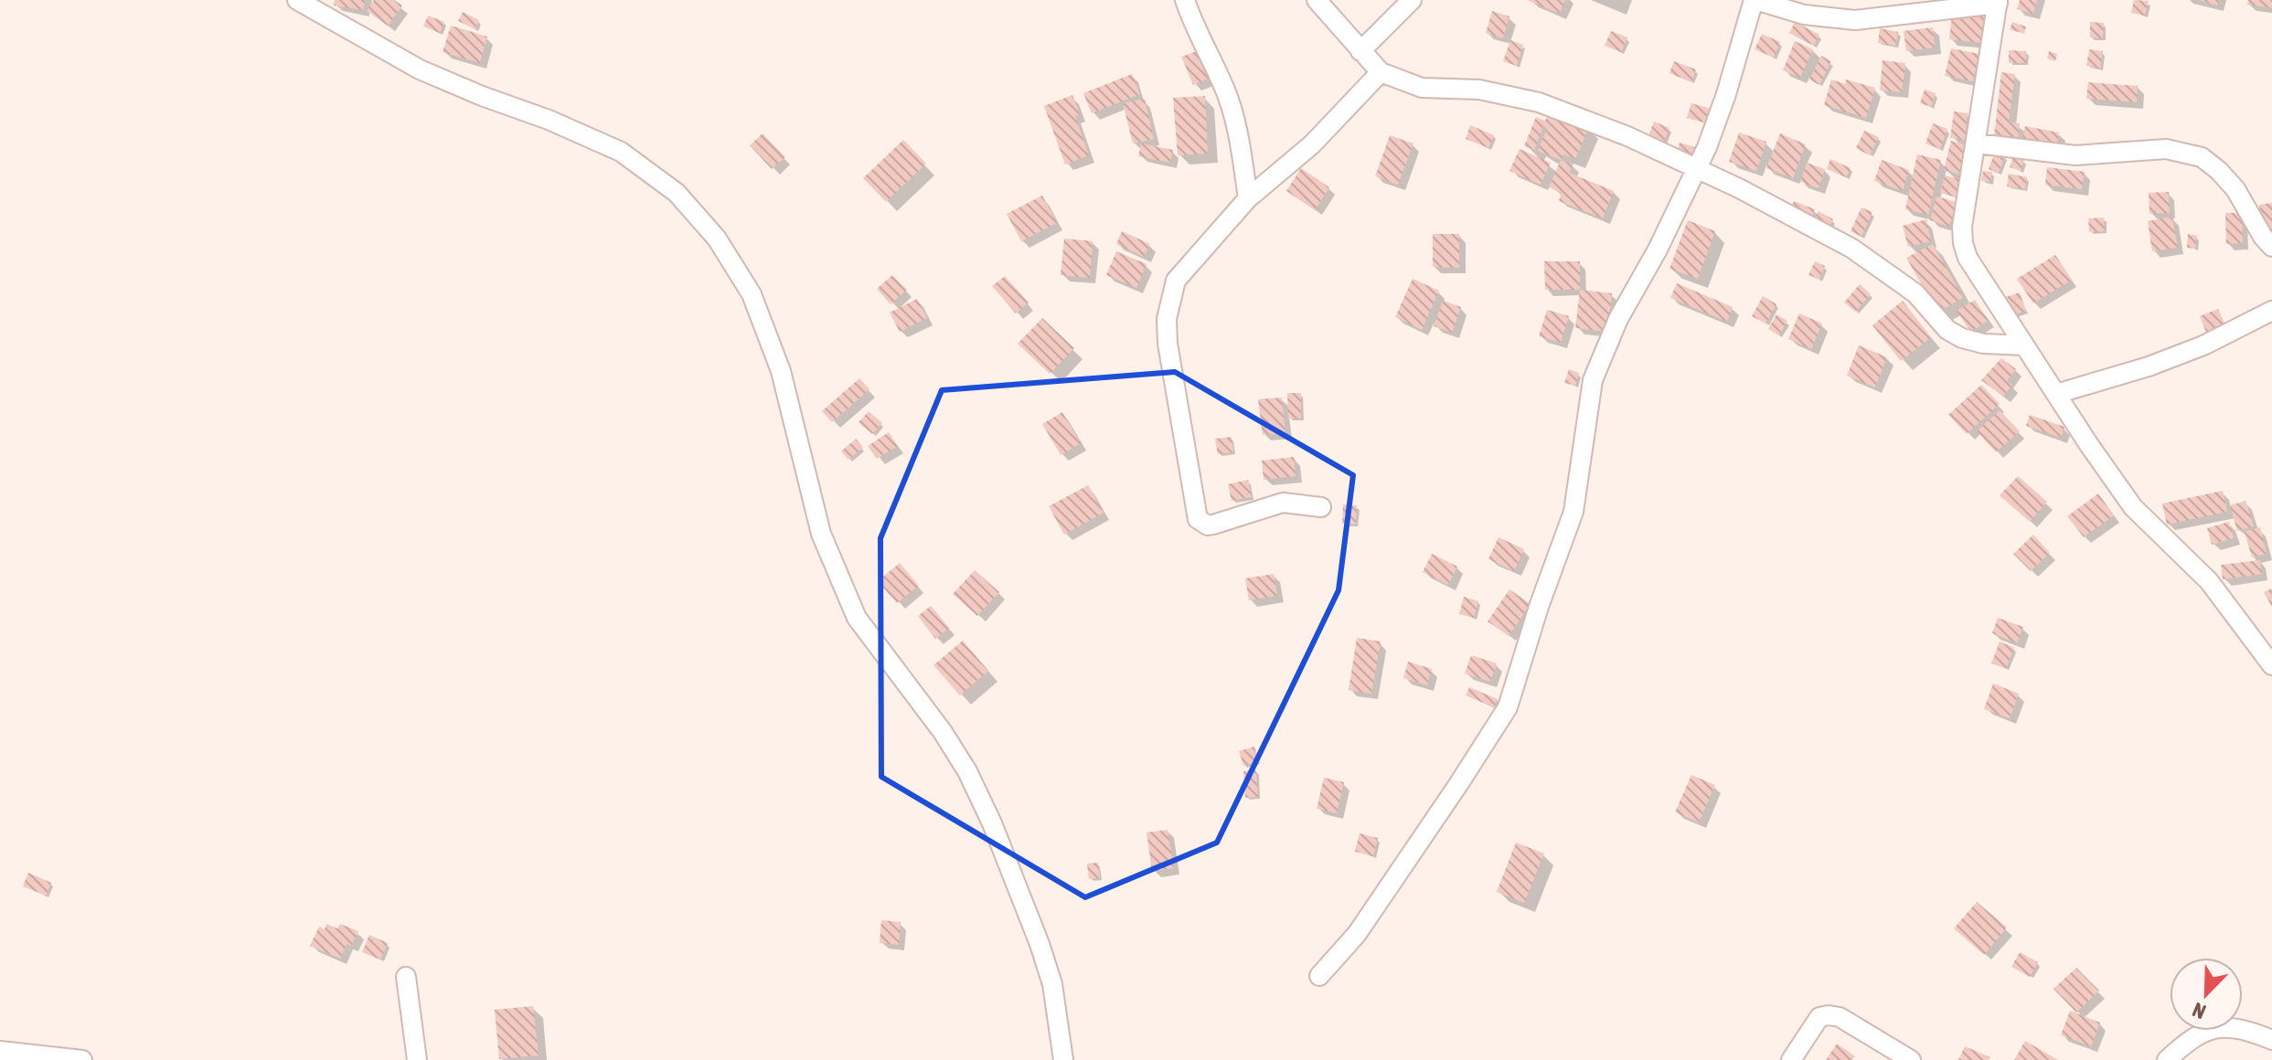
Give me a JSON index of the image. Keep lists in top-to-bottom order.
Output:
{
  "north": "bottom left"
}
